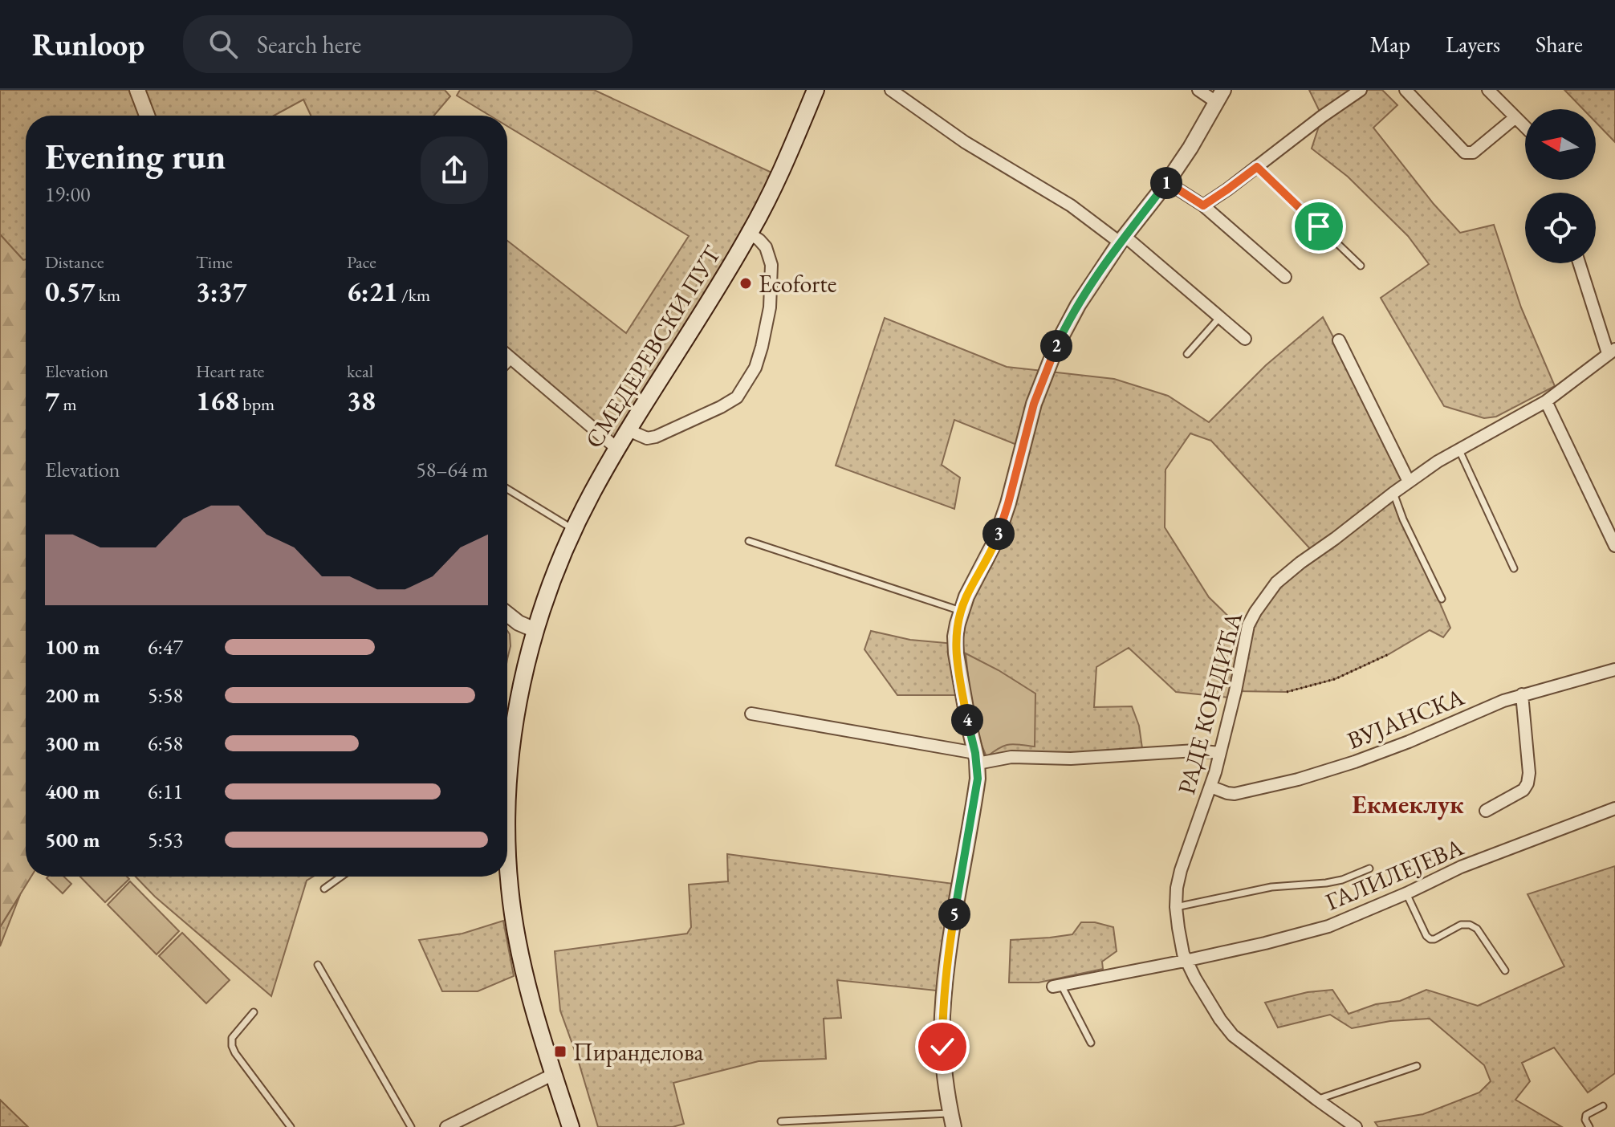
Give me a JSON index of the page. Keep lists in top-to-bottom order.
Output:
{
  "streets": {
    "main road": ["СМЕДЕРЕВСКИ ПУТ"],
    "street": ["РАДЕ КОНДИЋА", "ВУЈАНСКА", "ГАЛИЛЕЈЕВА"]
  },
  "crossings": [
    ["РАДЕ КОНДИЋА", "ВУЈАНСКА"],
    ["РАДЕ КОНДИЋА", "ГАЛИЛЕЈЕВА"]
  ],
  "districts": ["Екмеклук"],
  "places": {
    "other": ["Ecoforte"],
    "transit": ["Пиранделова"]
  },
  "north": "left",
  "page": {
    "header": "Runloop",
    "search": "Search here",
    "nav": ["Map", "Layers", "Share"],
    "heading": ["Evening run", "19:00"],
    "pins": [
      "1",
      "2",
      "3",
      "4",
      "5"
    ],
    "stats": [
      ["Distance", "0.57 km"],
      ["Time", "3:37"],
      ["Pace", "6:21 /km"],
      ["Elevation", "7 m"],
      ["Heart rate", "168 bpm"],
      ["kcal", "38"]
    ],
    "chart": ["Elevation", "58–64 m"],
    "list": [
      {
        "name": "100 m",
        "note": "6:47"
      },
      {
        "name": "200 m",
        "note": "5:58"
      },
      {
        "name": "300 m",
        "note": "6:58"
      },
      {
        "name": "400 m",
        "note": "6:11"
      },
      {
        "name": "500 m",
        "note": "5:53"
      }
    ]
  }
}
